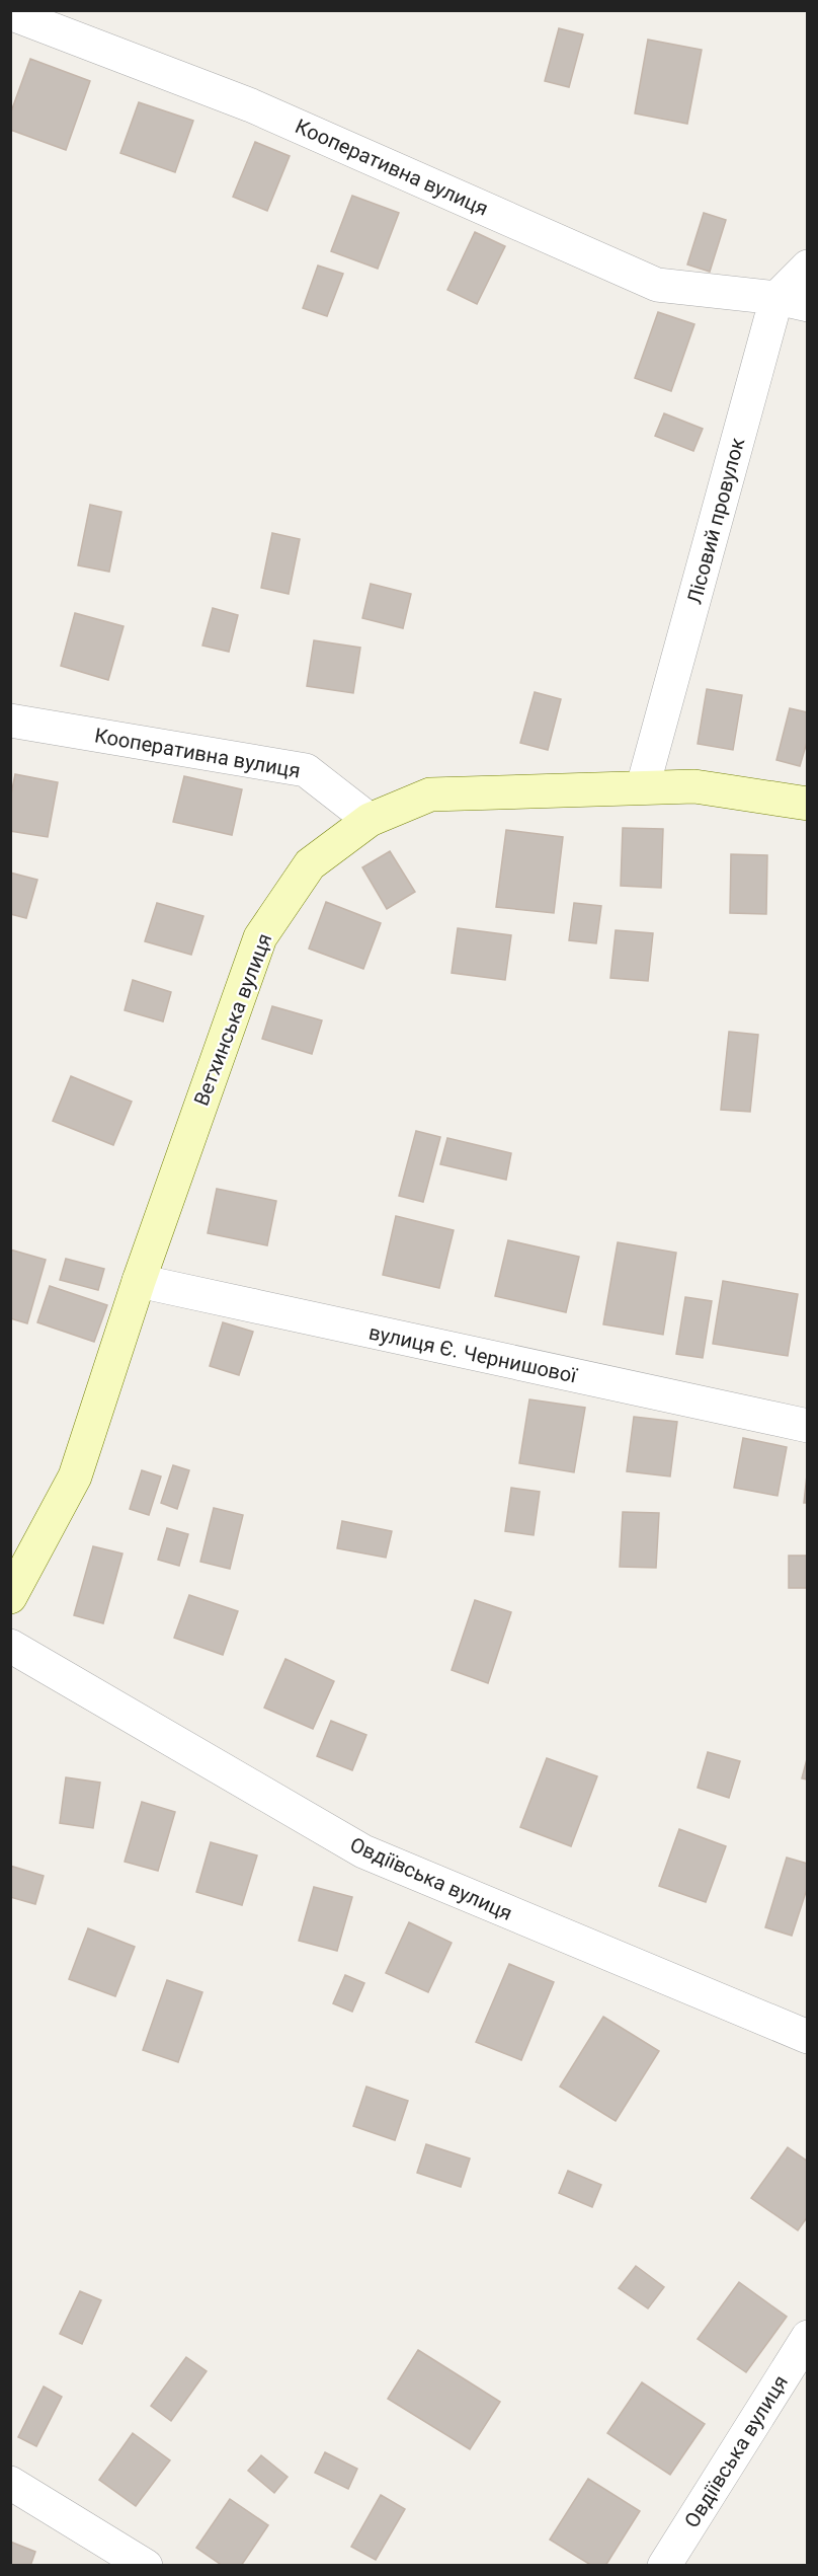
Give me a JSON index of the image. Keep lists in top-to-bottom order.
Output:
{
  "streets": {
    "main road": ["Ветхинська вулиця"],
    "street": [
      "Кооперативна вулиця",
      "Лісовий провулок",
      "вулиця Є. Чернишової",
      "Овдіївська вулиця"
    ]
  },
  "crossings": [
    ["Кооперативна вулиця", "Лісовий провулок"],
    ["Кооперативна вулиця", "Ветхинська вулиця"],
    ["Лісовий провулок", "Ветхинська вулиця"],
    ["Ветхинська вулиця", "вулиця Є. Чернишової"]
  ]
}
